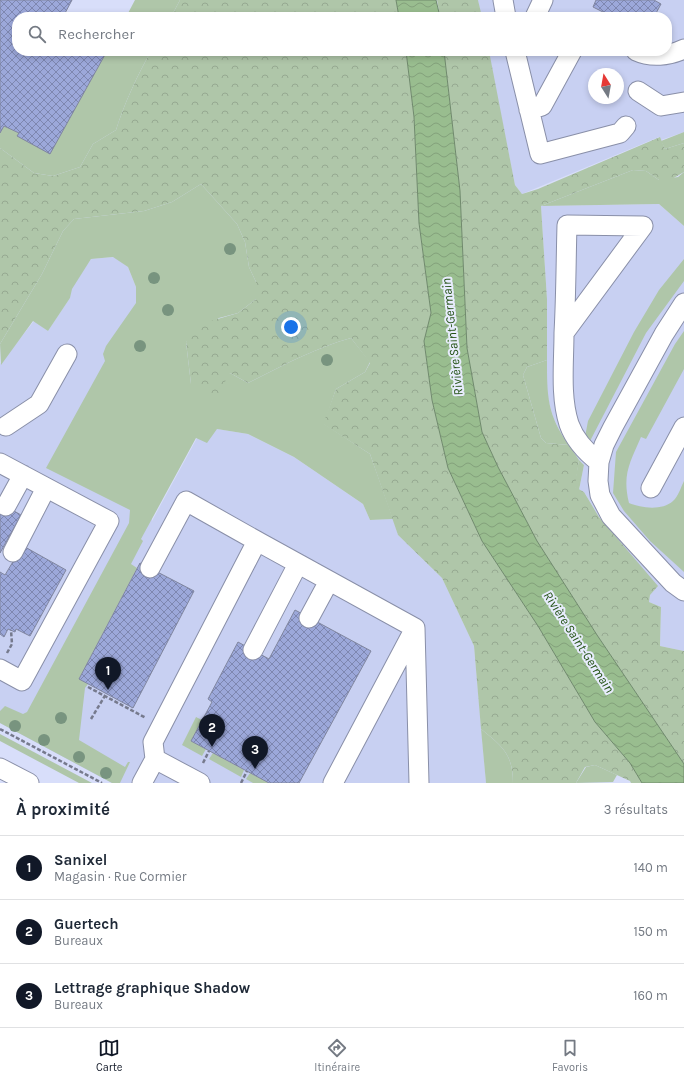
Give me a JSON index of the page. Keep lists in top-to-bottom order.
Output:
{
  "water": ["Rivière Saint-Germain"],
  "north": "top",
  "page": {
    "search": "Rechercher",
    "pins": ["1", "2", "3"],
    "heading": ["À proximité", "3 résultats"],
    "list": [
      {
        "mark": "1",
        "name": "Sanixel",
        "note": "Magasin · Rue Cormier",
        "value": "140 m"
      },
      {
        "mark": "2",
        "name": "Guertech",
        "note": "Bureaux",
        "value": "150 m"
      },
      {
        "mark": "3",
        "name": "Lettrage graphique Shadow",
        "note": "Bureaux",
        "value": "160 m"
      }
    ],
    "nav": ["Carte", "Itinéraire", "Favoris"]
  }
}
